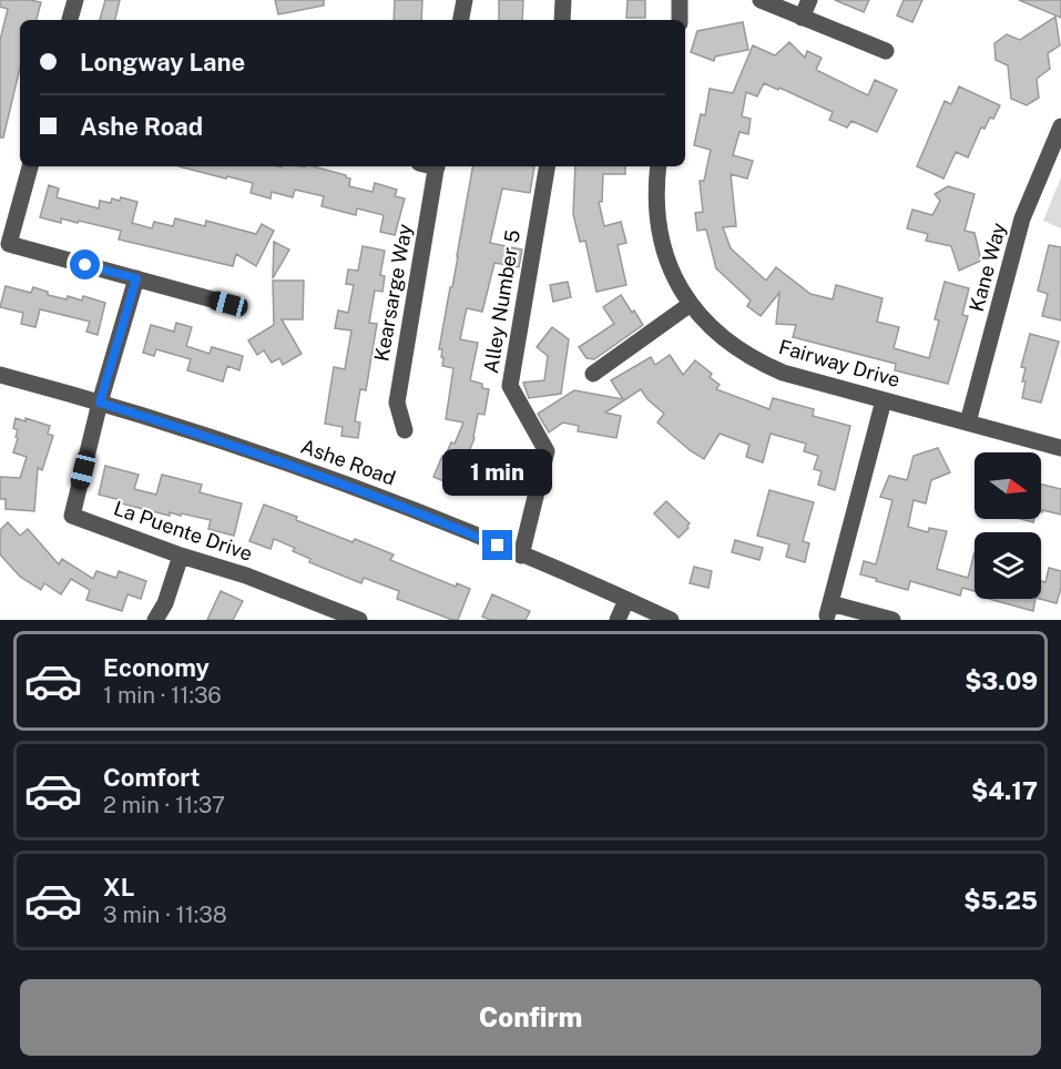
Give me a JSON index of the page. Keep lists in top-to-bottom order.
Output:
{
  "streets": {
    "street": [
      "Kane Way",
      "Kearsarge Way",
      "Alley Number 5",
      "Fairway Drive",
      "Ashe Road",
      "La Puente Drive"
    ]
  },
  "crossings": [
    ["Kane Way", "Fairway Drive"],
    ["Alley Number 5", "Ashe Road"],
    ["Ashe Road", "La Puente Drive"]
  ],
  "north": "right",
  "page": {
    "banner": ["Longway Lane", "Ashe Road"],
    "bubble": "1 min",
    "list": [
      {
        "name": "Economy",
        "note": "1 min · 11:36",
        "value": "$3.09"
      },
      {
        "name": "Comfort",
        "note": "2 min · 11:37",
        "value": "$4.17"
      },
      {
        "name": "XL",
        "note": "3 min · 11:38",
        "value": "$5.25"
      }
    ],
    "buttons": "Confirm"
  }
}
